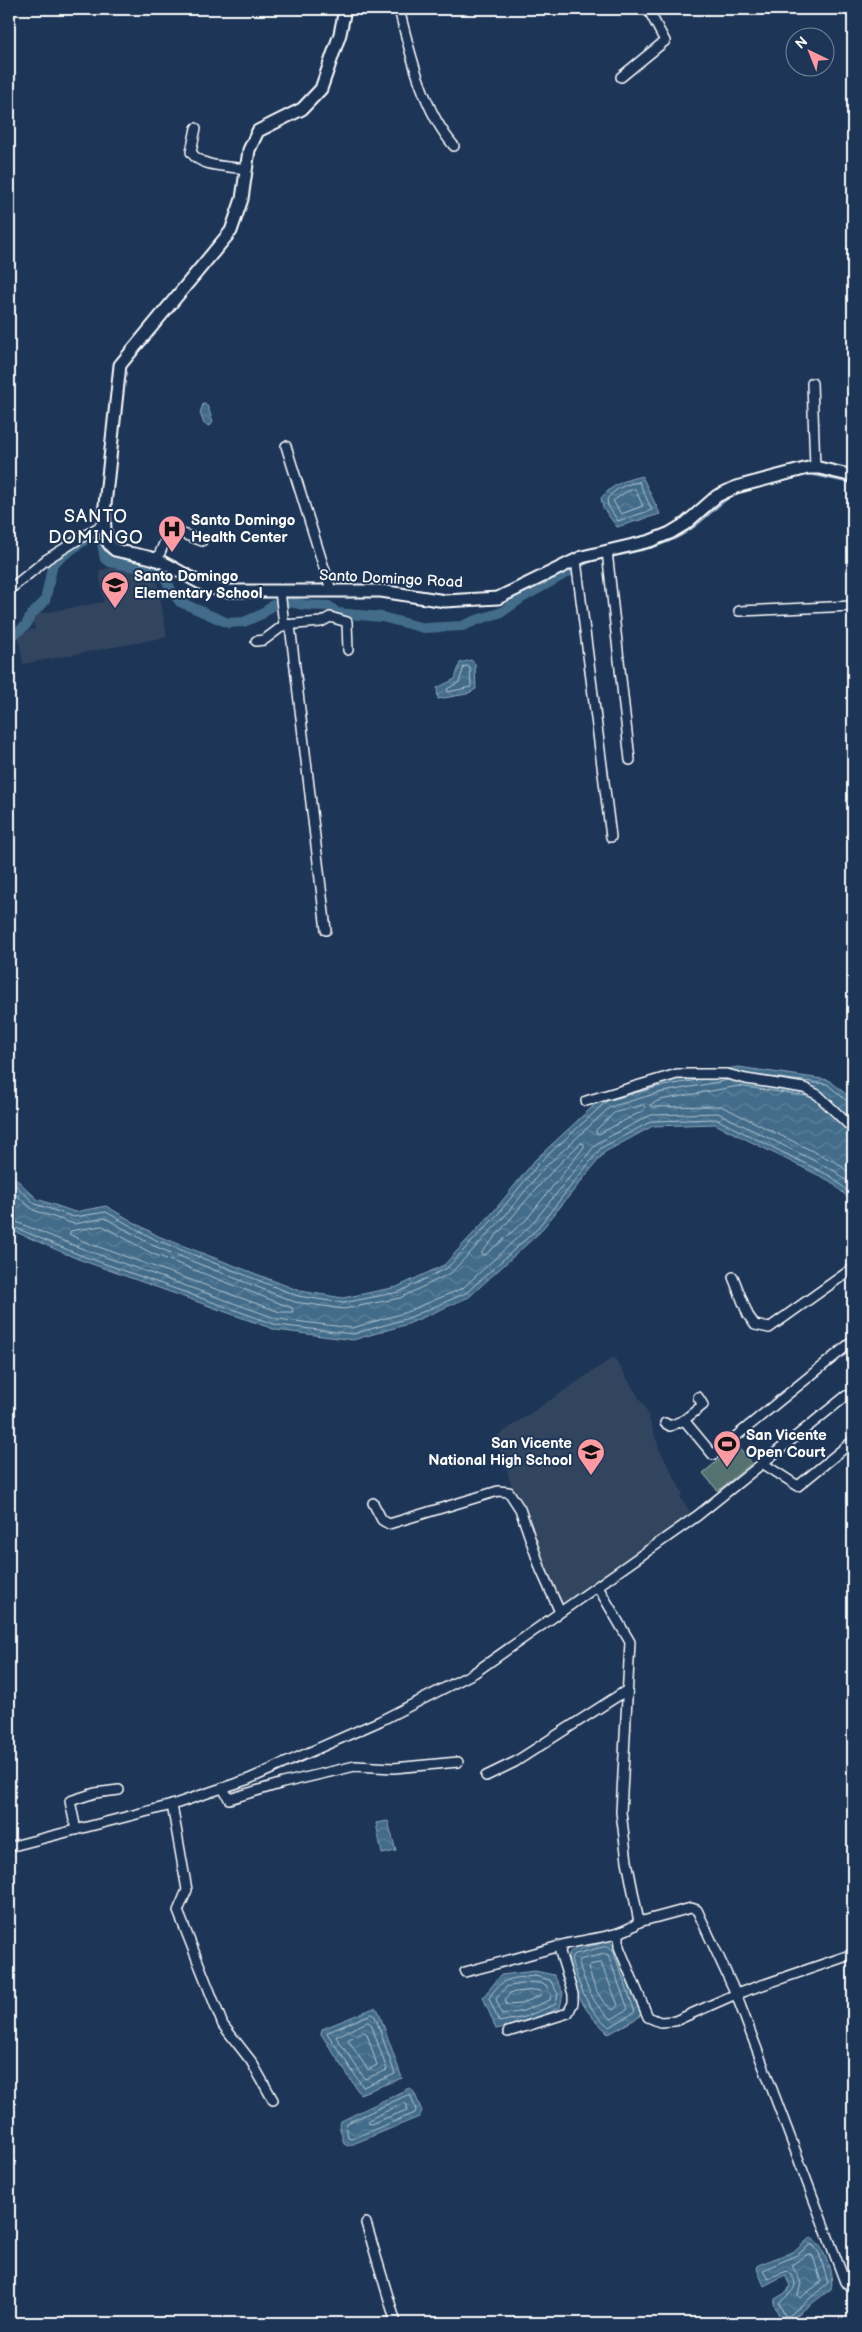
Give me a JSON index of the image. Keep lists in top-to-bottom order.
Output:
{
  "streets": {
    "street": ["Santo Domingo Road"]
  },
  "districts": ["SANTO DOMINGO"],
  "places": {
    "hospital": ["Santo Domingo Health Center"],
    "school or university": ["Santo Domingo Elementary School", "San Vicente National High School"],
    "sports": ["San Vicente Open Court"]
  },
  "north": "top left"
}
